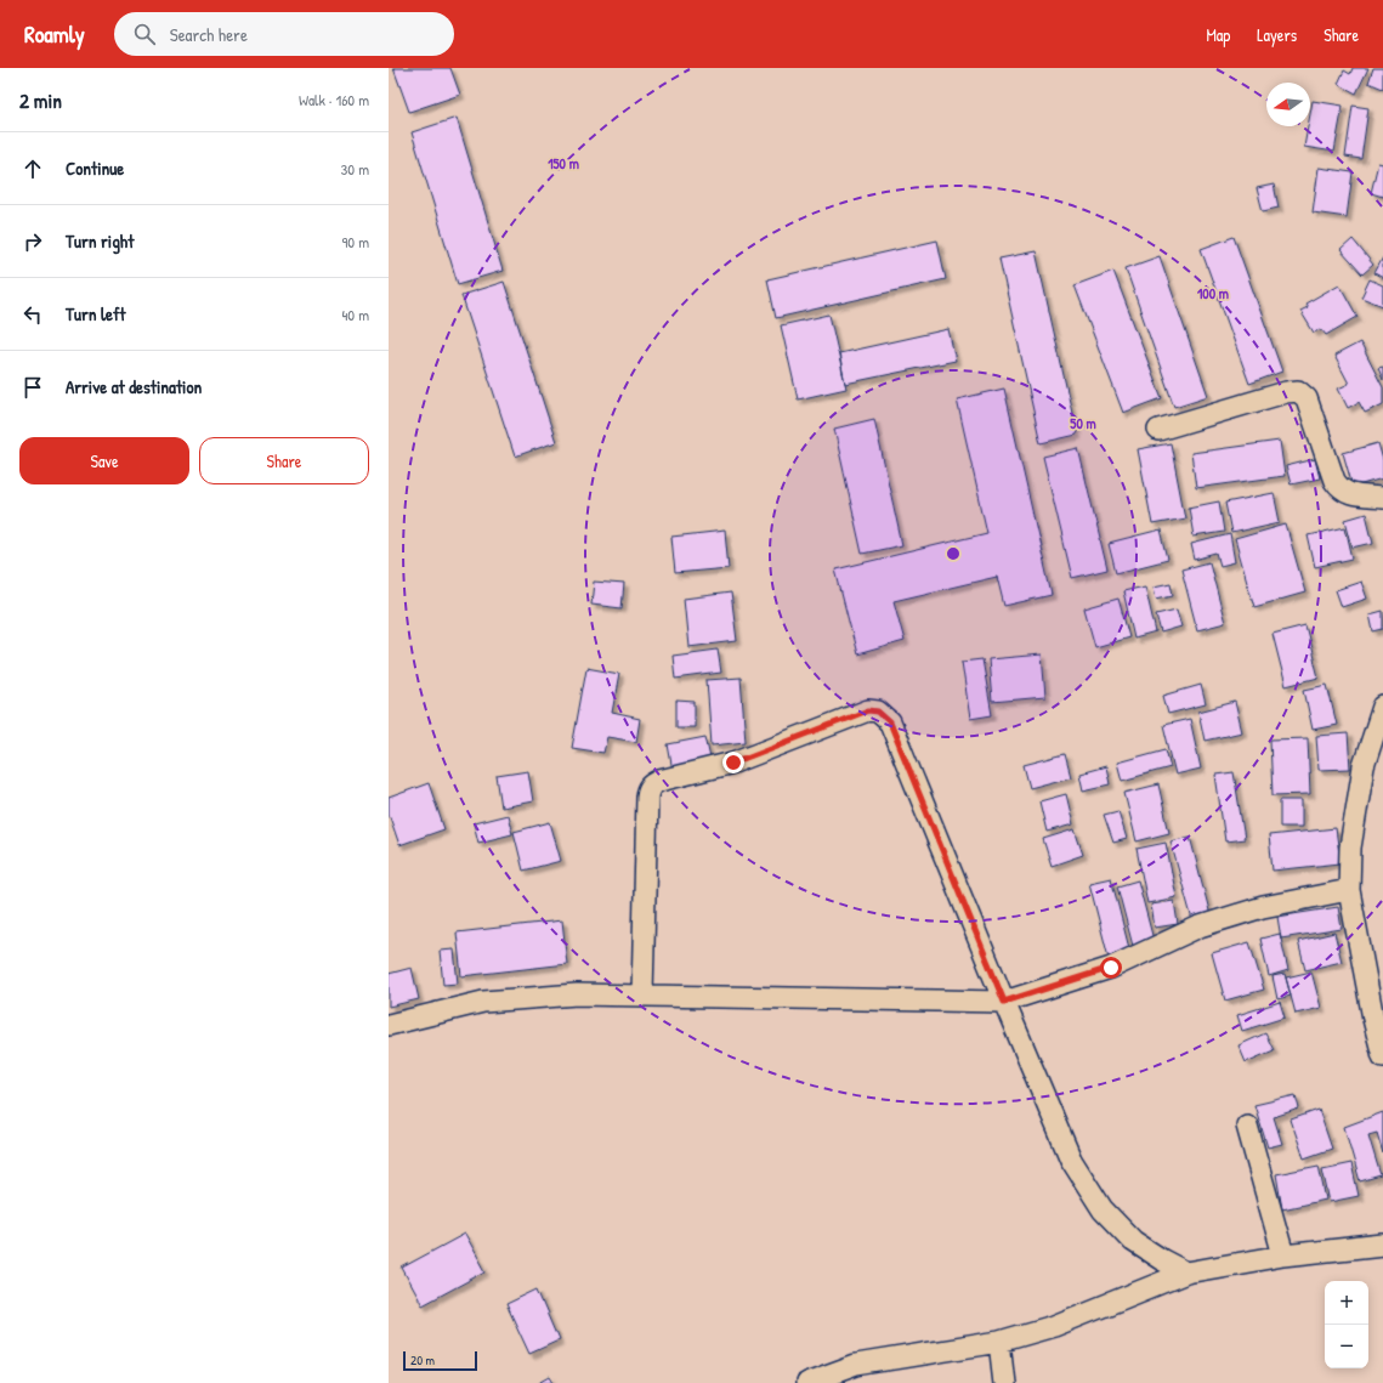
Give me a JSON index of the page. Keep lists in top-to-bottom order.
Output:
{
  "scale_bar": "20 m",
  "north": "left",
  "page": {
    "header": "Roamly",
    "search": "Search here",
    "nav": ["Map", "Layers", "Share"],
    "heading": ["2 min", "Walk · 160 m"],
    "list": [
      ["Continue", "30 m"],
      ["Turn right", "90 m"],
      ["Turn left", "40 m"],
      "Arrive at destination"
    ],
    "buttons": ["Save", "Share"],
    "map_buttons": ["+", "−"],
    "scale": "20 m"
  },
  "rings": ["150 m", "100 m", "50 m"]
}
